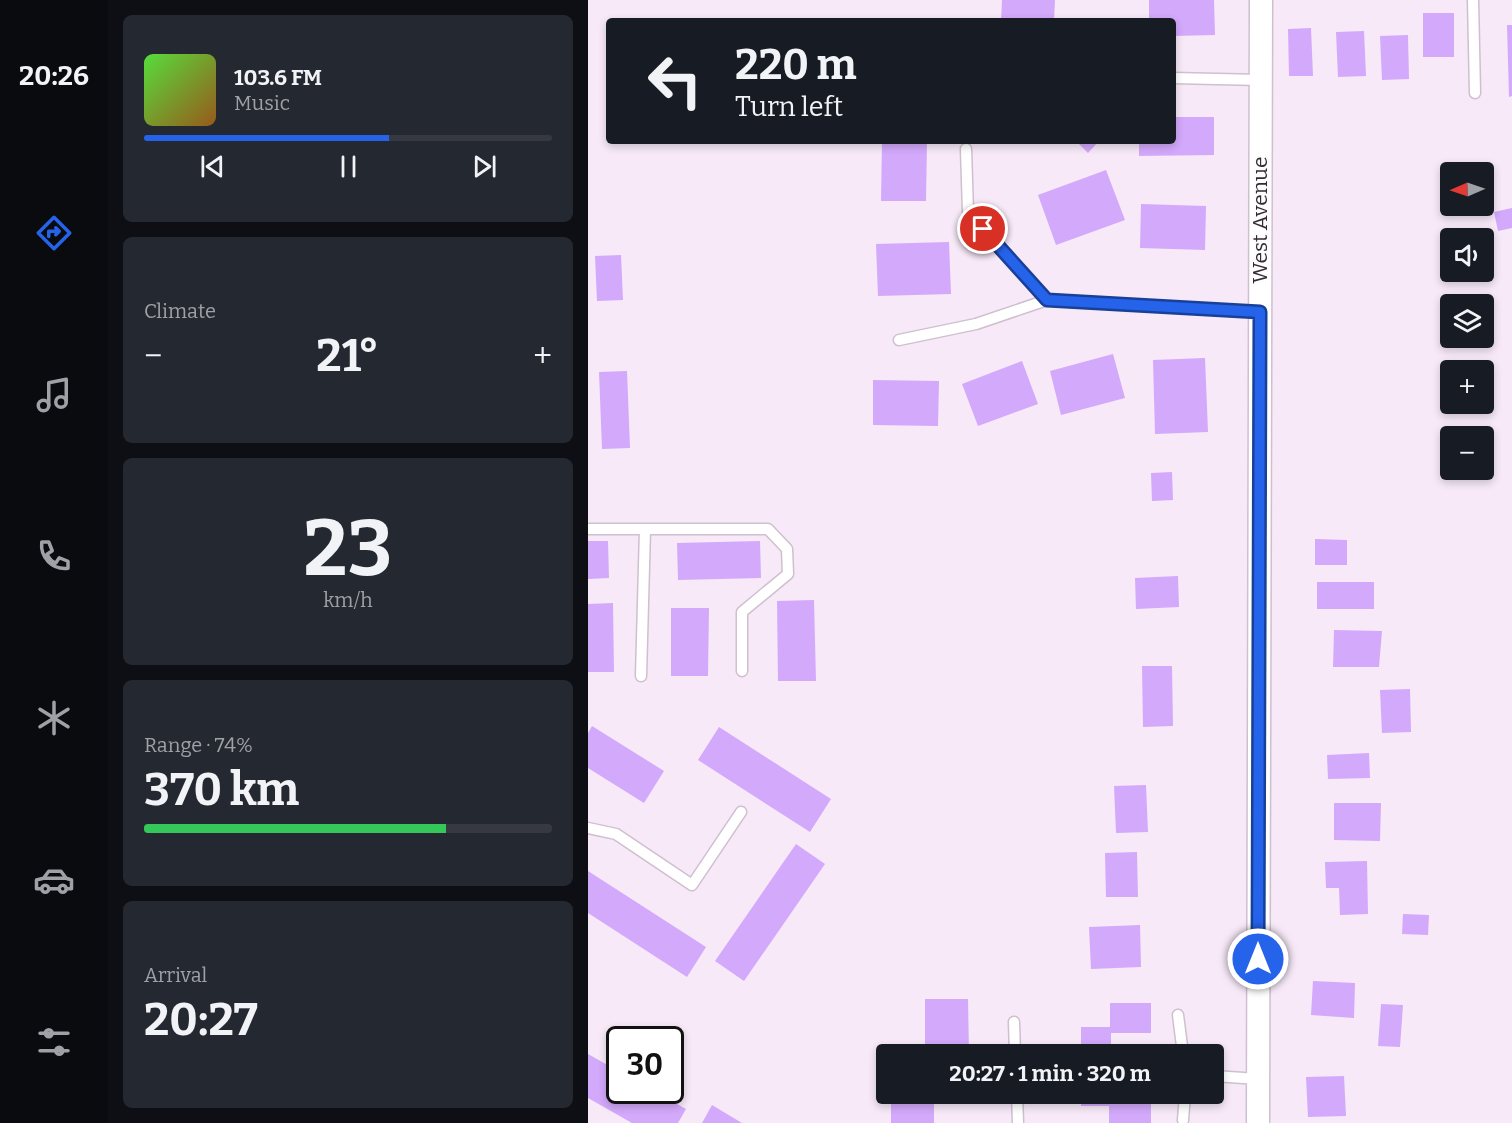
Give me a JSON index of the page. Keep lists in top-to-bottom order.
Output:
{
  "streets": {
    "street": ["West Avenue"]
  },
  "north": "left",
  "page": {
    "tabs": "20:26",
    "turn": ["220 m", "Turn left"],
    "song": ["103.6 FM", "Music"],
    "map_buttons": ["+", "−"],
    "tile": [
      "Climate",
      ["23", "km/h"],
      ["Range · 74%", "370 km"],
      ["Arrival", "20:27"]
    ],
    "heat": ["−", "21°", "+"],
    "limit": "30",
    "trip": "20:27 · 1 min · 320 m"
  }
}
